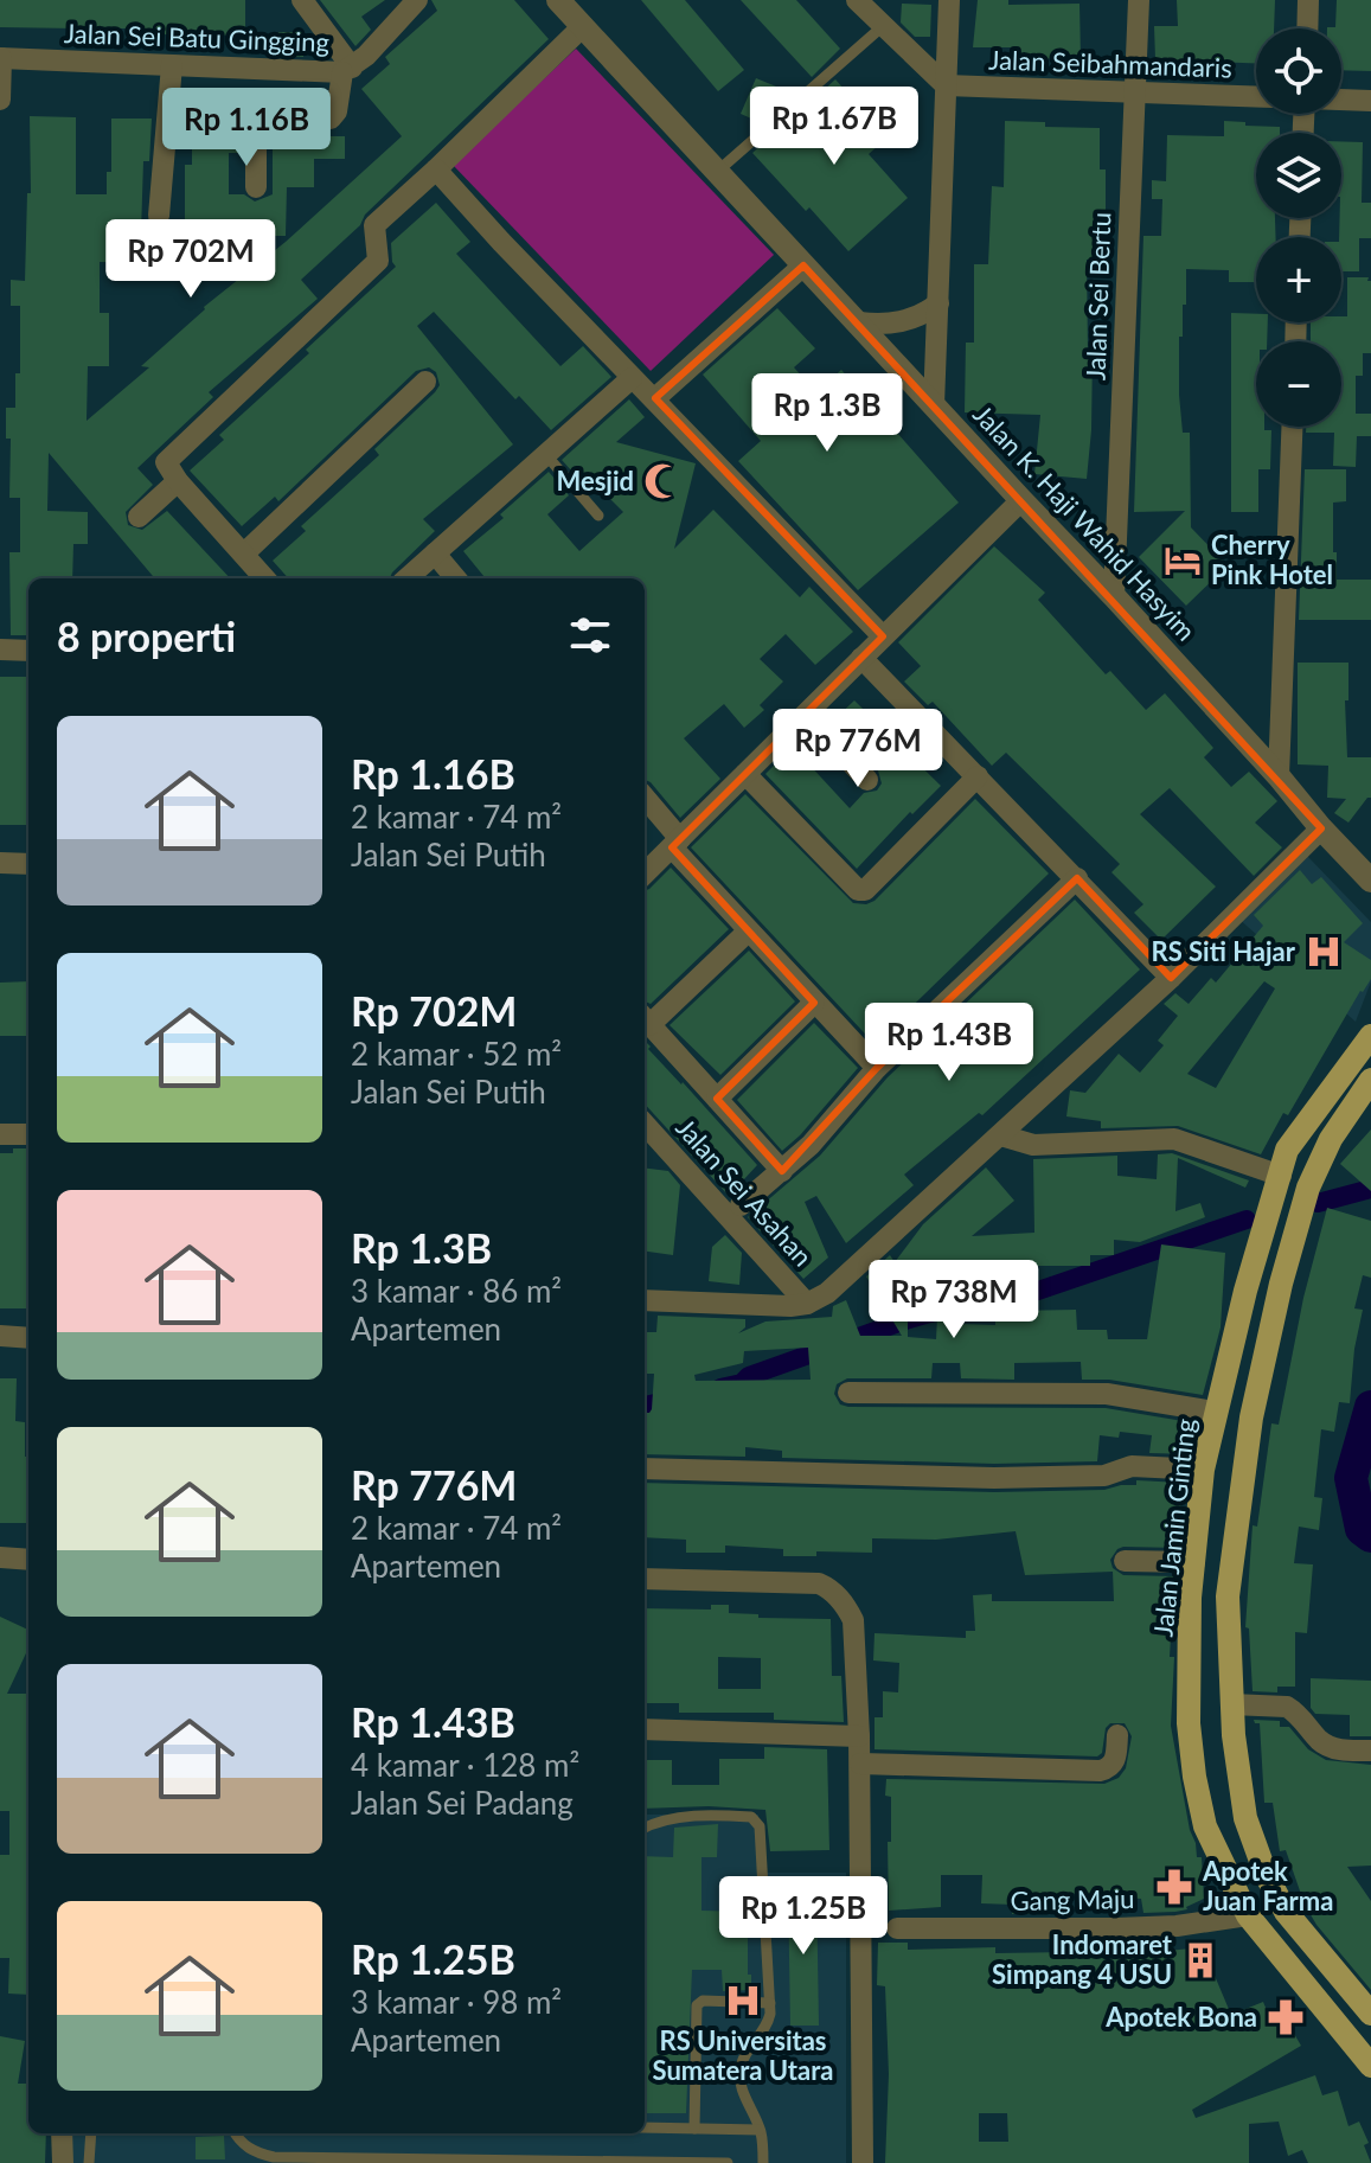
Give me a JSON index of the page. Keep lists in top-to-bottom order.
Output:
{
  "streets": {
    "main road": ["Jalan Jamin Ginting"],
    "street": [
      "Jalan Sei Batu Gingging",
      "Jalan Seibahmandaris",
      "Jalan Sei Bertu",
      "Jalan K. Haji Wahid Hasyim",
      "Jalan Sei Asahan",
      "Gang Maju"
    ]
  },
  "crossings": [
    ["Jalan Seibahmandaris", "Jalan Sei Bertu"],
    ["Jalan Sei Bertu", "Jalan K. Haji Wahid Hasyim"],
    ["Jalan Jamin Ginting", "Gang Maju"]
  ],
  "places": {
    "mosque": ["Mesjid"],
    "hotel": ["Cherry Pink Hotel"],
    "hospital": ["RS Siti Hajar", "RS Universitas Sumatera Utara"],
    "pharmacy": ["Apotek Juan Farma", "Apotek Bona"],
    "building": ["Indomaret Simpang 4 USU"]
  },
  "page": {
    "map_buttons": ["+", "−"],
    "price": [
      "Rp 1.67B",
      "Rp 1.16B",
      "Rp 702M",
      "Rp 1.3B",
      "Rp 776M",
      "Rp 1.43B",
      "Rp 738M",
      "Rp 1.25B"
    ],
    "heading": "8 properti",
    "list": [
      {
        "name": "Rp 1.16B",
        "note": "2 kamar · 74 m² · Jalan Sei Putih"
      },
      {
        "name": "Rp 702M",
        "note": "2 kamar · 52 m² · Jalan Sei Putih"
      },
      {
        "name": "Rp 1.3B",
        "note": "3 kamar · 86 m² · Apartemen"
      },
      {
        "name": "Rp 776M",
        "note": "2 kamar · 74 m² · Apartemen"
      },
      {
        "name": "Rp 1.43B",
        "note": "4 kamar · 128 m² · Jalan Sei Padang"
      },
      {
        "name": "Rp 1.25B",
        "note": "3 kamar · 98 m² · Apartemen"
      }
    ]
  }
}
